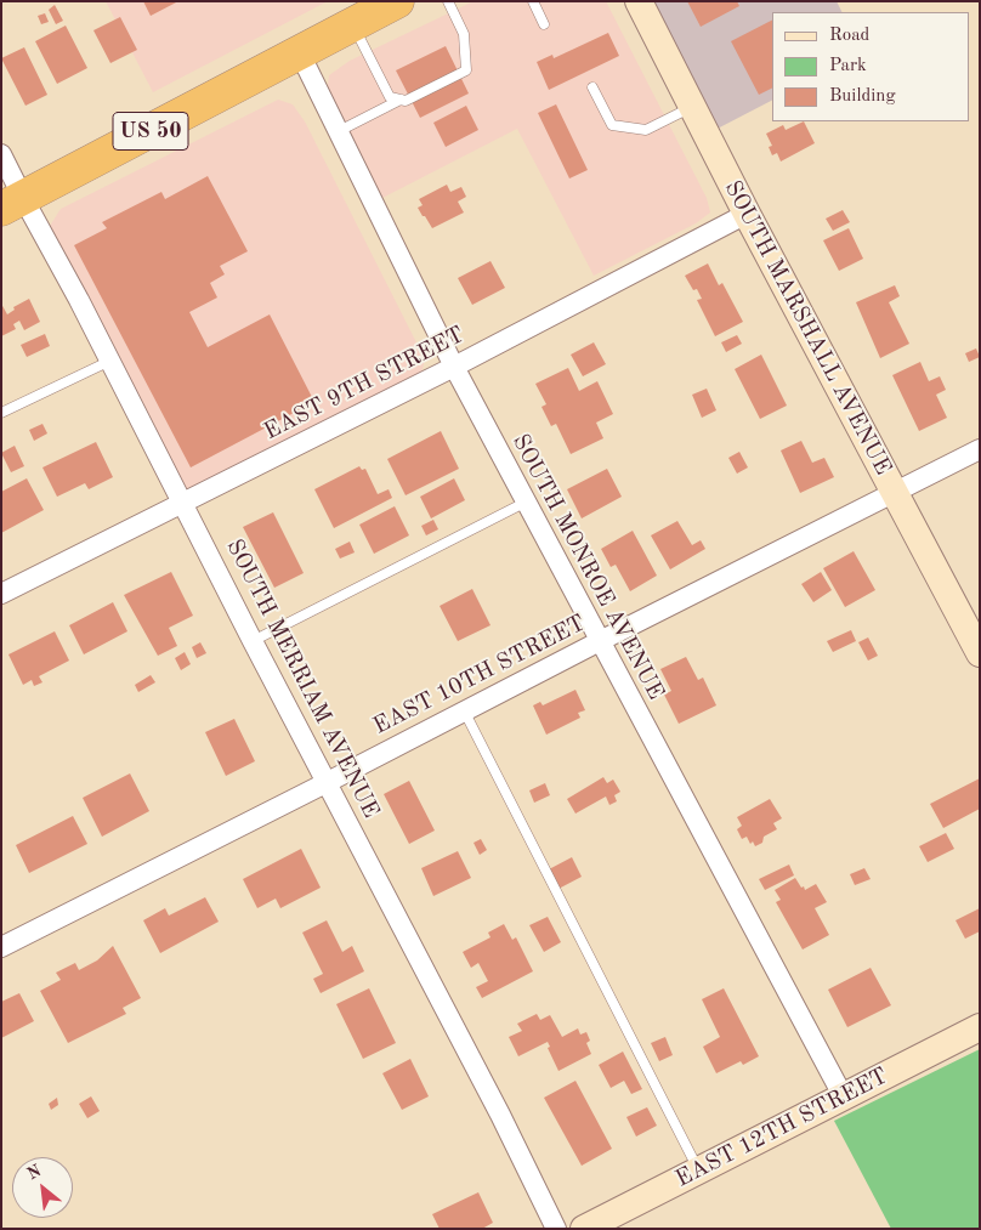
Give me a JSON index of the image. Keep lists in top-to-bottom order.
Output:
{
  "streets": {
    "highway": ["US 50"],
    "street": [
      "SOUTH MARSHALL AVENUE",
      "EAST 9TH STREET",
      "SOUTH MONROE AVENUE",
      "EAST 10TH STREET",
      "SOUTH MERRIAM AVENUE",
      "EAST 12TH STREET"
    ]
  },
  "crossings": [
    ["US 50", "SOUTH MONROE AVENUE"],
    ["US 50", "SOUTH MERRIAM AVENUE"],
    ["SOUTH MARSHALL AVENUE", "EAST 9TH STREET"],
    ["SOUTH MARSHALL AVENUE", "EAST 10TH STREET"],
    ["EAST 9TH STREET", "SOUTH MONROE AVENUE"],
    ["EAST 9TH STREET", "SOUTH MERRIAM AVENUE"],
    ["SOUTH MONROE AVENUE", "EAST 10TH STREET"],
    ["SOUTH MONROE AVENUE", "EAST 12TH STREET"],
    ["EAST 10TH STREET", "SOUTH MERRIAM AVENUE"]
  ],
  "legend": ["Road", "Park", "Building"],
  "north": "top left"
}
